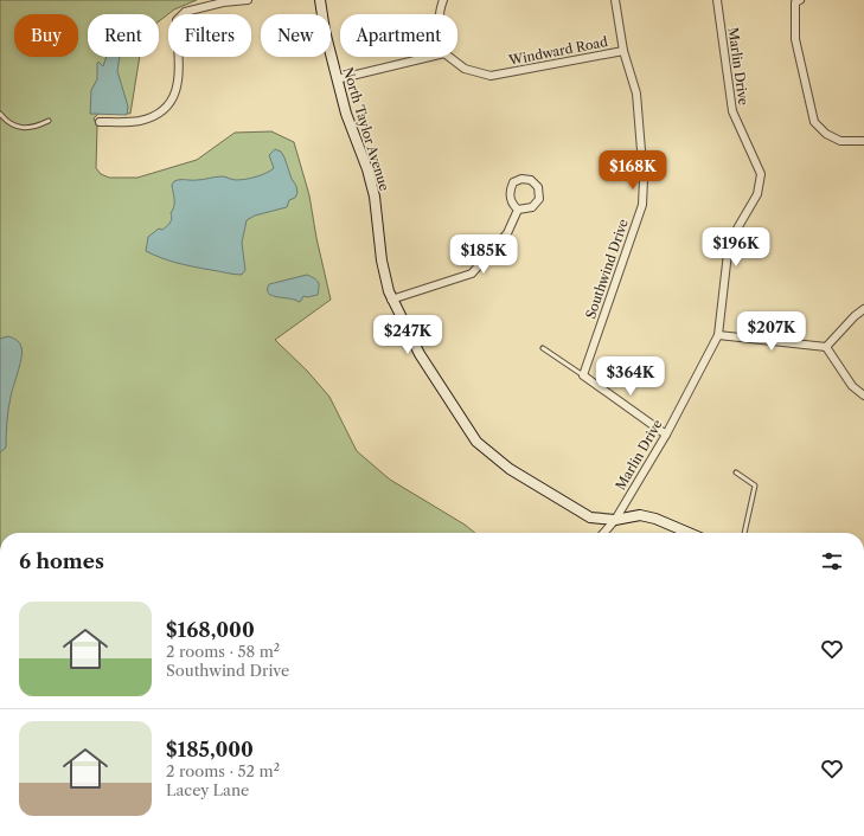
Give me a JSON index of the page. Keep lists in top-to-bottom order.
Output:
{
  "streets": {
    "street": [
      "Windward Road",
      "Marlin Drive",
      "North Taylor Avenue",
      "Southwind Drive"
    ]
  },
  "crossings": [
    ["Windward Road", "Southwind Drive"],
    ["Marlin Drive", "North Taylor Avenue"]
  ],
  "page": {
    "chip": [
      "Buy",
      "Rent",
      "Filters",
      "New",
      "Apartment"
    ],
    "price": [
      "$168K",
      "$196K",
      "$185K",
      "$207K",
      "$247K",
      "$364K"
    ],
    "heading": "6 homes",
    "list": [
      {
        "name": "$168,000",
        "note": "2 rooms · 58 m² · Southwind Drive"
      },
      {
        "name": "$185,000",
        "note": "2 rooms · 52 m² · Lacey Lane"
      }
    ]
  }
}
